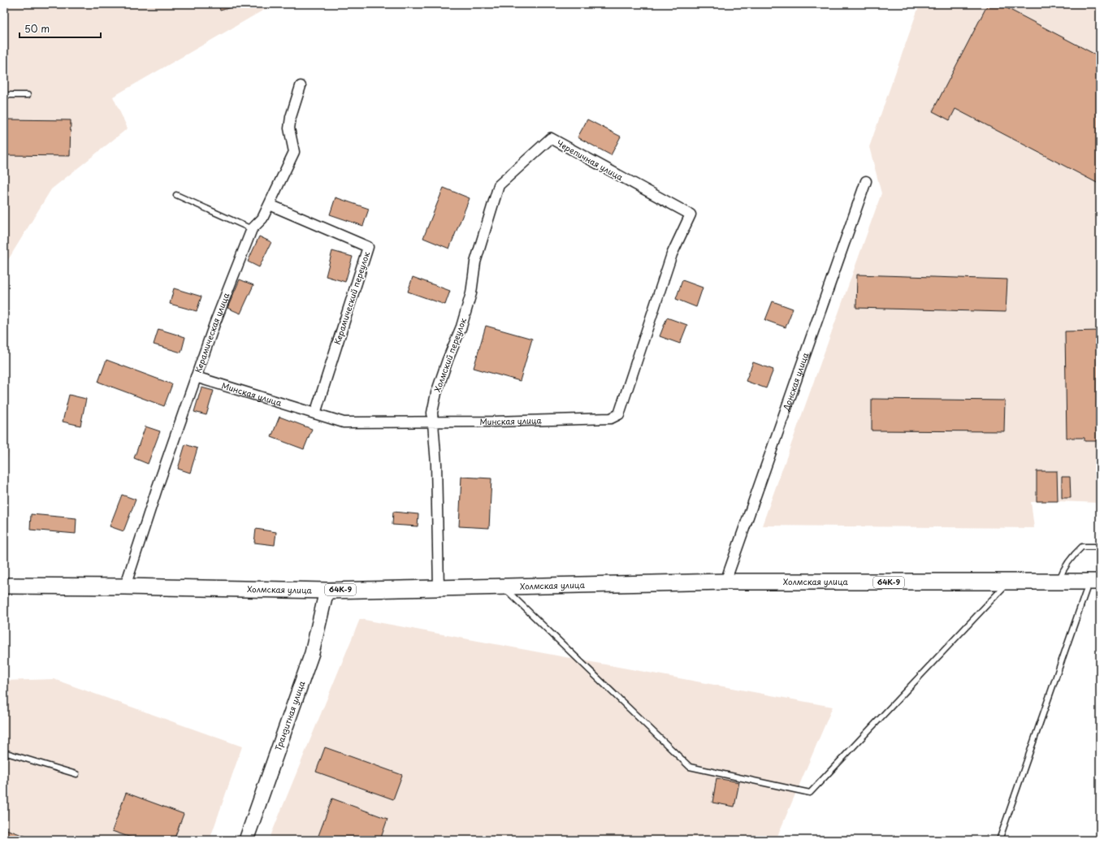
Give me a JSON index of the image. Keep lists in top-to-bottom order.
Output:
{
  "streets": {
    "main road": ["Холмская улица", "64К-9", "Транзитная улица"],
    "street": [
      "Черепичная улица",
      "Керамический переулок",
      "Керамическая улица",
      "Холмский переулок",
      "Донская улица",
      "Минская улица"
    ]
  },
  "crossings": [
    ["Черепичная улица", "Холмский переулок"],
    ["Черепичная улица", "Минская улица"],
    ["Керамический переулок", "Керамическая улица"],
    ["Керамический переулок", "Минская улица"],
    ["Керамическая улица", "Минская улица"],
    ["Керамическая улица", "Холмская улица"],
    ["Холмский переулок", "Минская улица"],
    ["Холмский переулок", "Холмская улица"],
    ["Донская улица", "Холмская улица"],
    ["Холмская улица", "Транзитная улица"]
  ],
  "scale_bar": "50 m"
}
